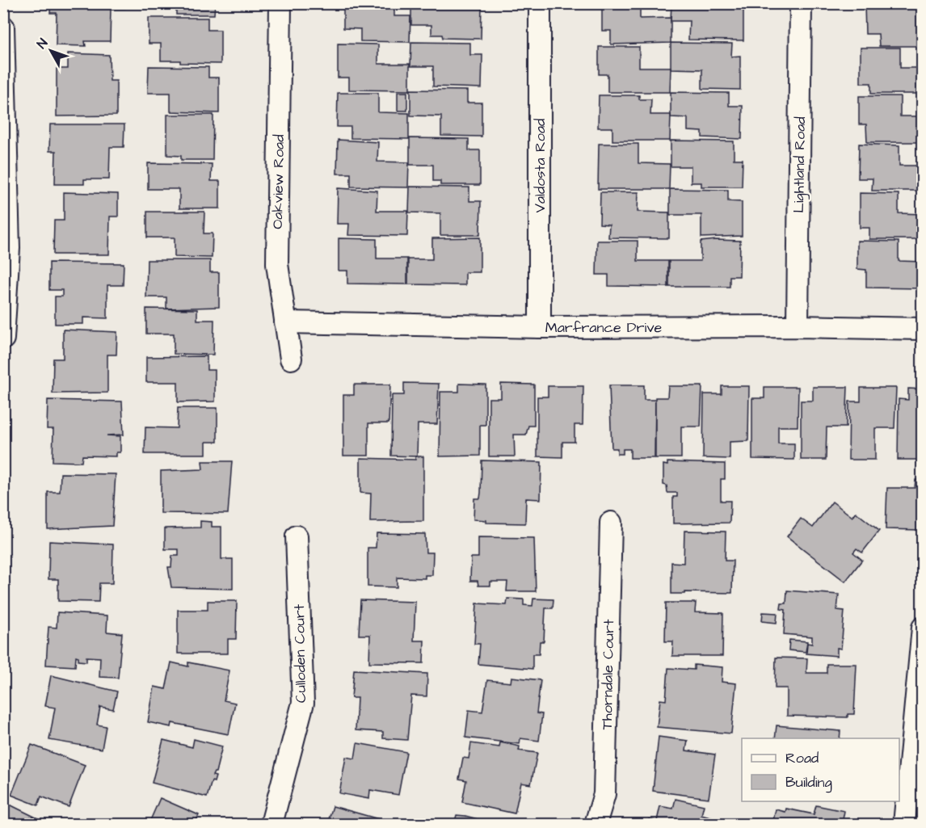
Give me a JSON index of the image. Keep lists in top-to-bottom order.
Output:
{
  "streets": {
    "street": [
      "Lightland Road",
      "Valdosta Road",
      "Oakview Road",
      "Marfrance Drive",
      "Culloden Court",
      "Thorndale Court"
    ]
  },
  "crossings": [
    ["Lightland Road", "Marfrance Drive"],
    ["Valdosta Road", "Marfrance Drive"],
    ["Oakview Road", "Marfrance Drive"]
  ],
  "legend": ["Road", "Building"],
  "north": "top left"
}
